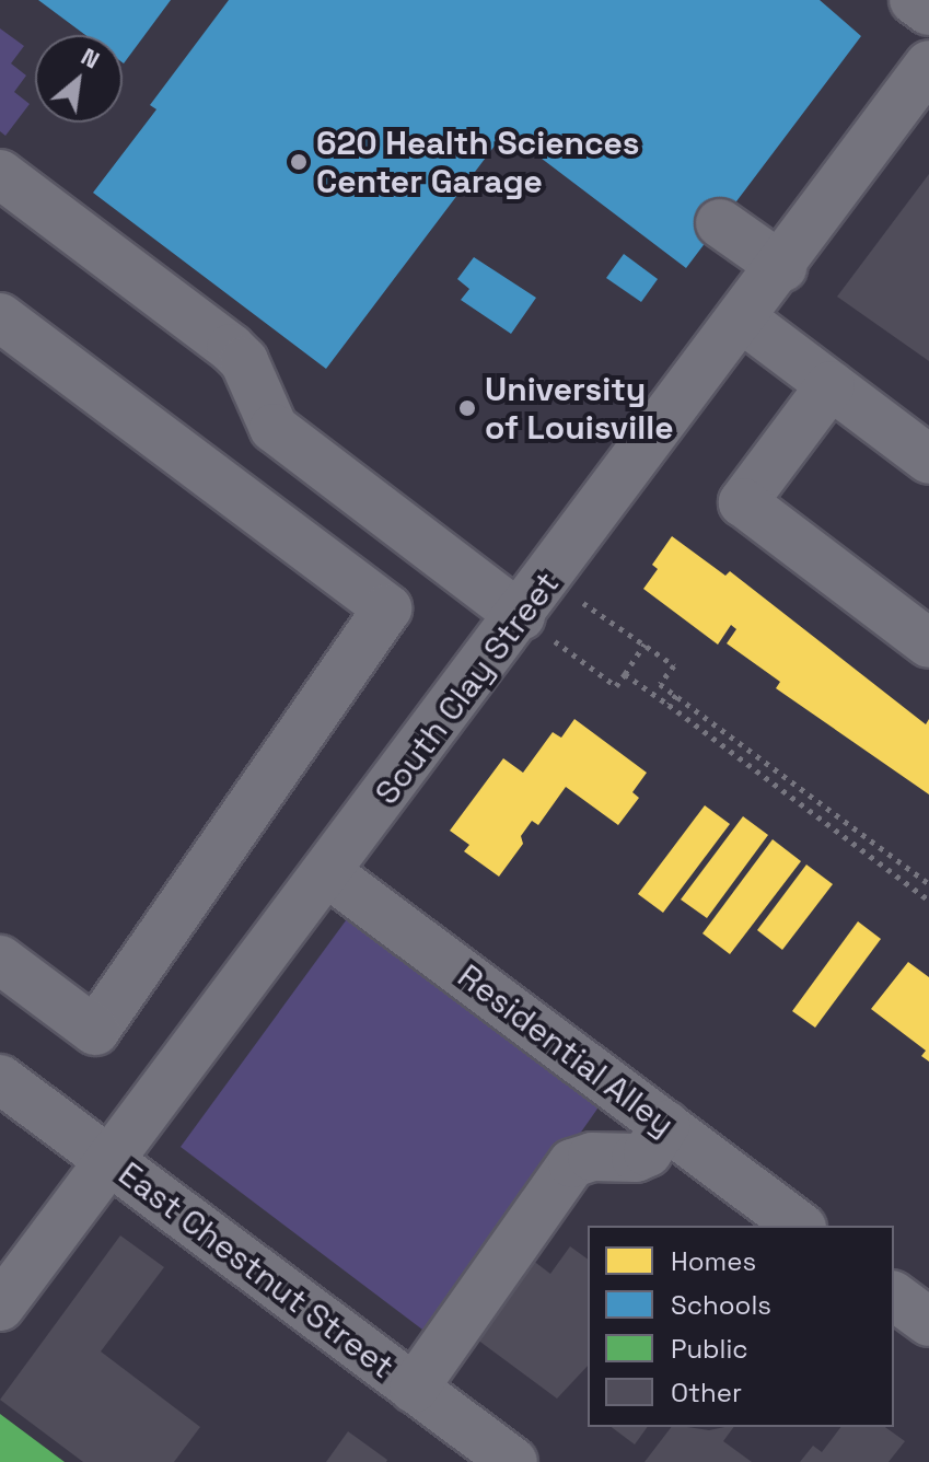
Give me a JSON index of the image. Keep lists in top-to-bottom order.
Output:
{
  "streets": {
    "street": ["South Clay Street", "Residential Alley", "East Chestnut Street"]
  },
  "crossings": [
    ["South Clay Street", "Residential Alley"],
    ["South Clay Street", "East Chestnut Street"]
  ],
  "places": ["620 Health Sciences Center Garage", "University of Louisville"],
  "legend": [
    "Homes",
    "Schools",
    "Public",
    "Other"
  ],
  "north": "top right"
}
